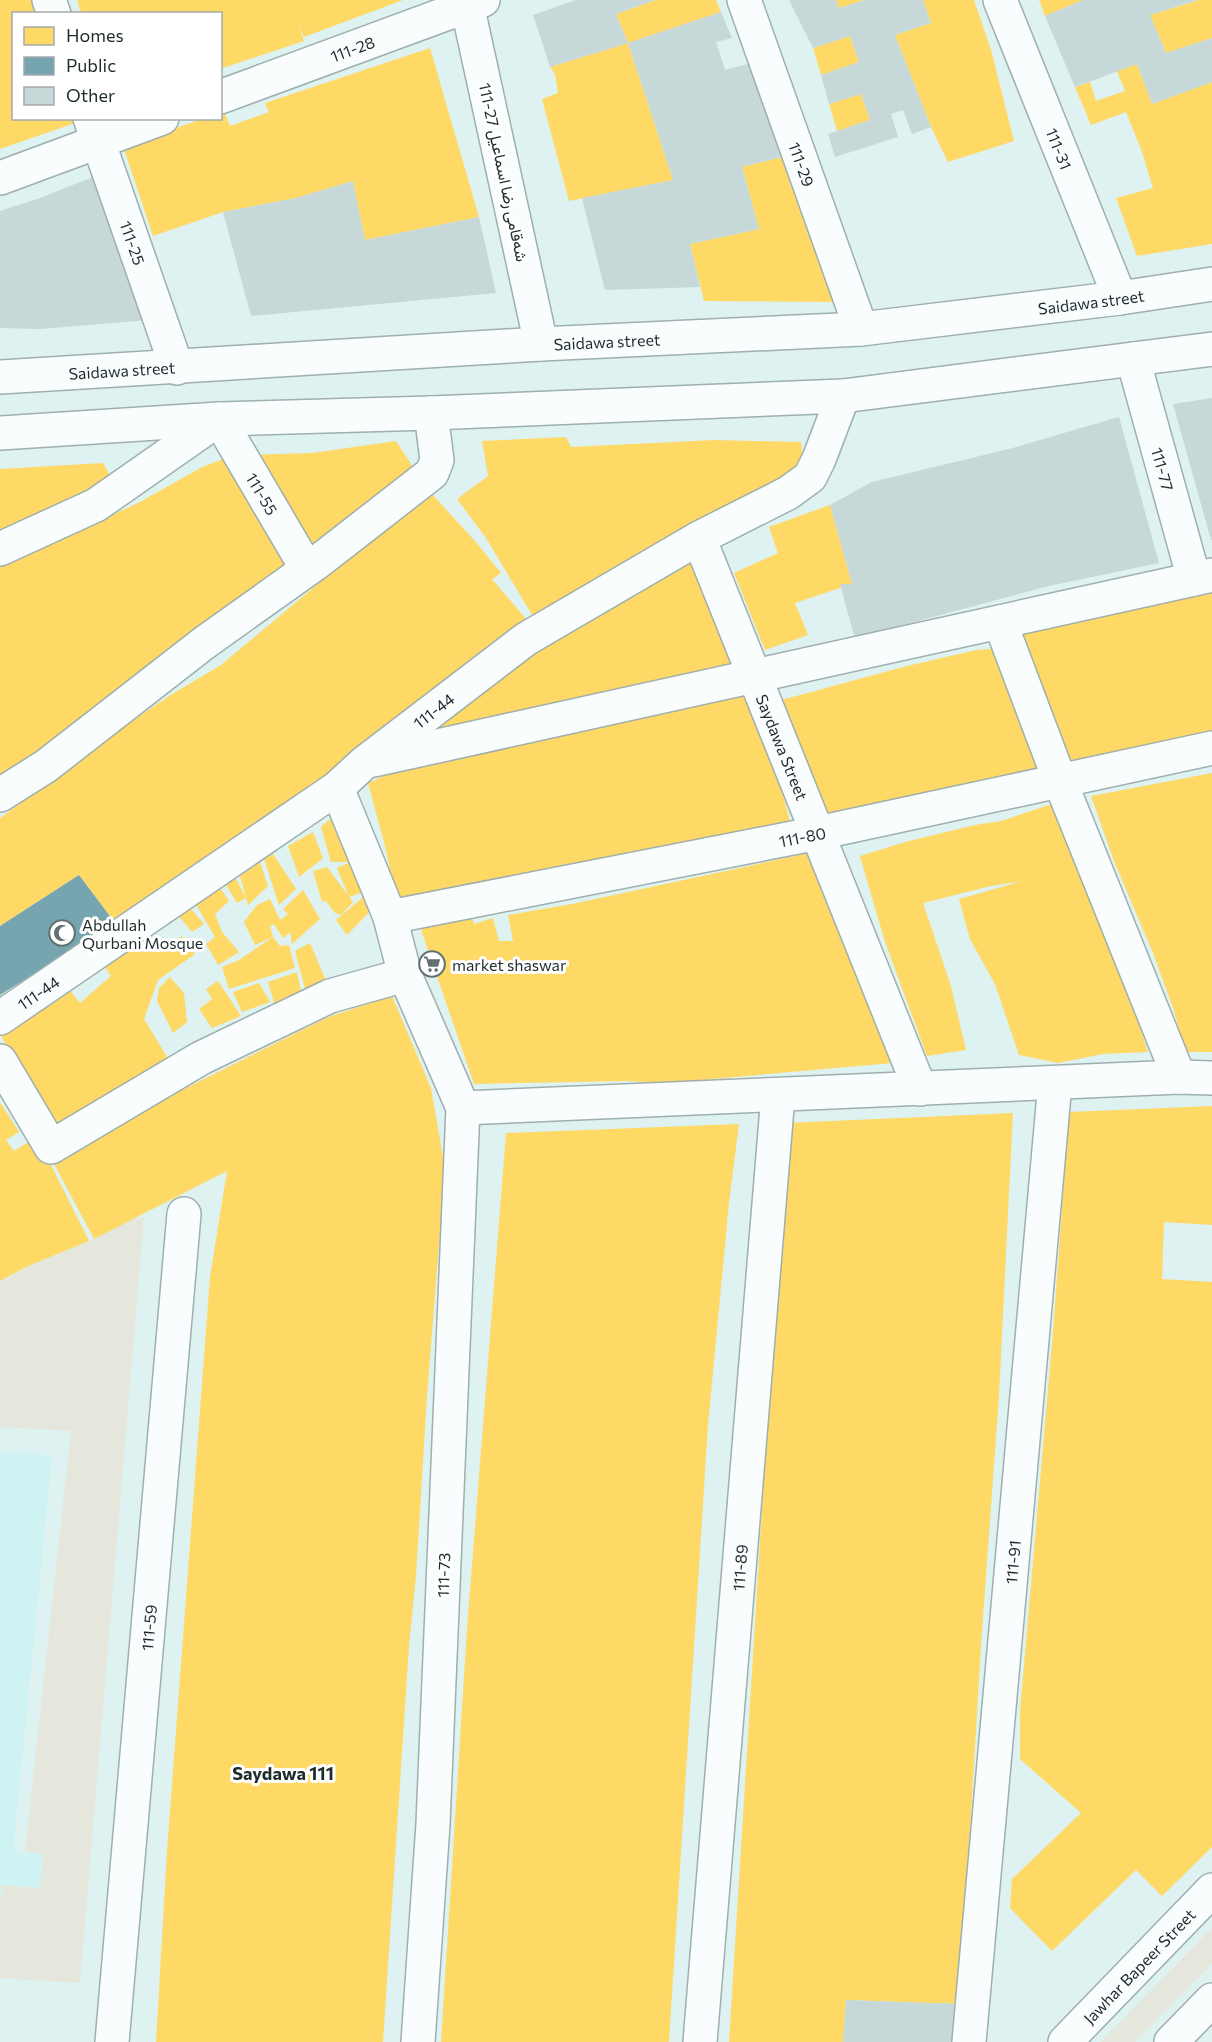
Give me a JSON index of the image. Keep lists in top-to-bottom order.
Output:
{
  "streets": {
    "street": [
      "111-28",
      "111-31",
      "111-29",
      "111-27 شەقامی رضا اسماعيل",
      "111-25",
      "Saidawa street",
      "111-77",
      "111-55",
      "111-44",
      "Saydawa Street",
      "111-80",
      "111-91",
      "111-89",
      "111-73",
      "111-59",
      "Jawhar Bapeer Street"
    ]
  },
  "crossings": [
    ["111-28", "111-27 شەقامی رضا اسماعيل"],
    ["111-31", "Saidawa street"],
    ["111-29", "Saidawa street"],
    ["111-27 شەقامی رضا اسماعيل", "Saidawa street"],
    ["111-25", "Saidawa street"],
    ["111-44", "Saydawa Street"],
    ["Saydawa Street", "111-80"]
  ],
  "districts": ["Saydawa 111"],
  "places": {
    "mosque": ["Abdullah Qurbani Mosque"],
    "supermarket": ["market shaswar"]
  },
  "legend": ["Homes", "Public", "Other"]
}
